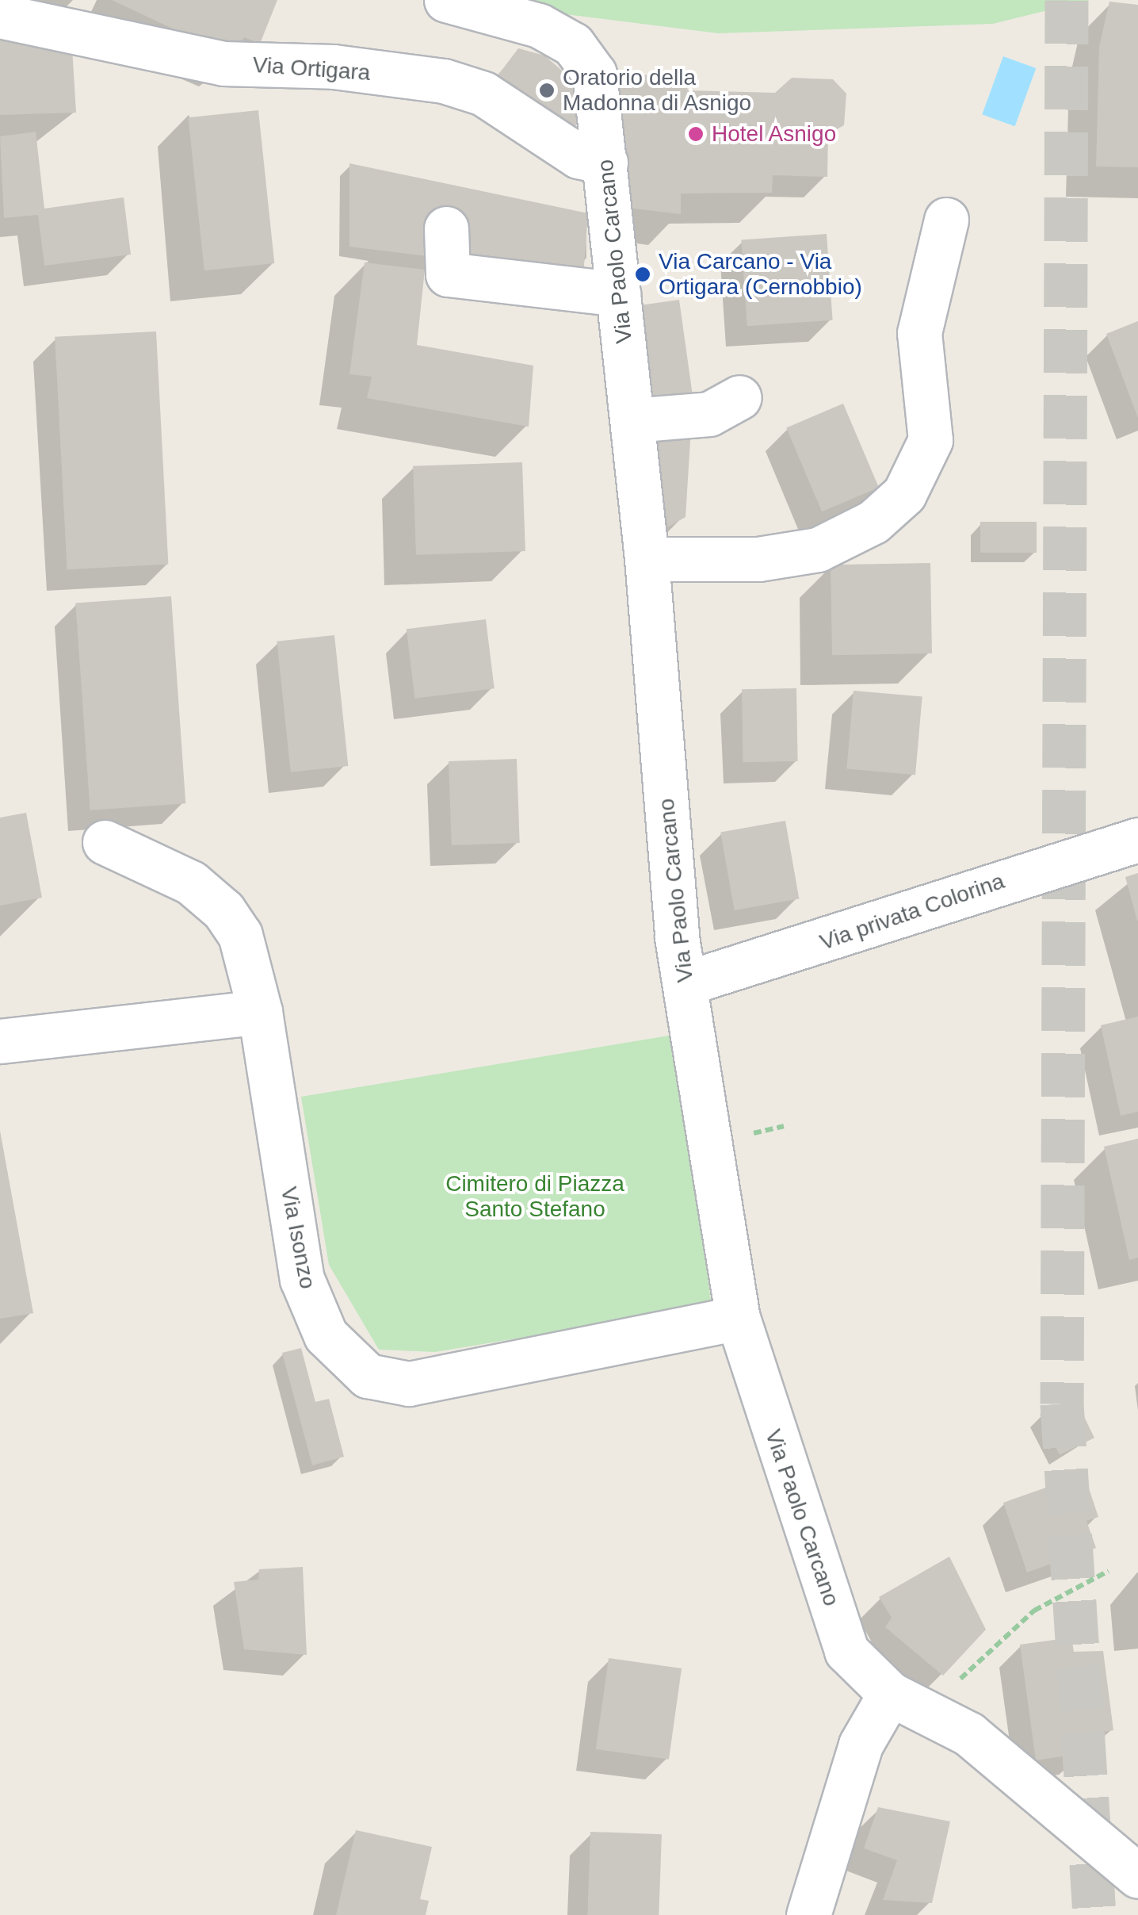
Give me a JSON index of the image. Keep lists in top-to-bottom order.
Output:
{
  "streets": {
    "street": [
      "Via Ortigara",
      "Via Paolo Carcano",
      "Via privata Colorina",
      "Via Isonzo"
    ]
  },
  "crossings": [
    ["Via Ortigara", "Via Paolo Carcano"],
    ["Via Paolo Carcano", "Via privata Colorina"],
    ["Via Paolo Carcano", "Via Isonzo"]
  ],
  "parks": ["Cimitero di Piazza Santo Stefano"],
  "places": ["Oratorio della Madonna di Asnigo", "Hotel Asnigo", "Via Carcano - Via Ortigara (Cernobbio)"]
}
